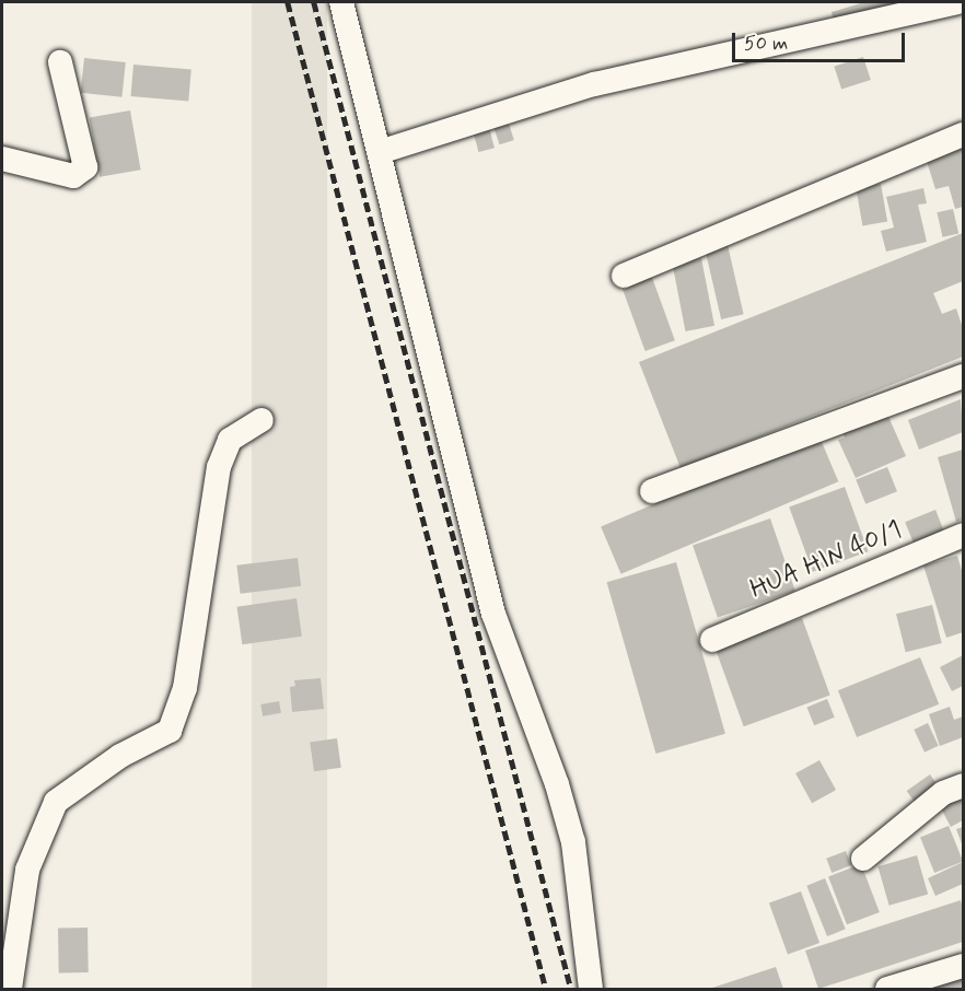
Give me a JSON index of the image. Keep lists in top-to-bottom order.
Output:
{
  "streets": {
    "street": ["HUA HIN 40/1"]
  },
  "scale_bar": "50 m"
}
